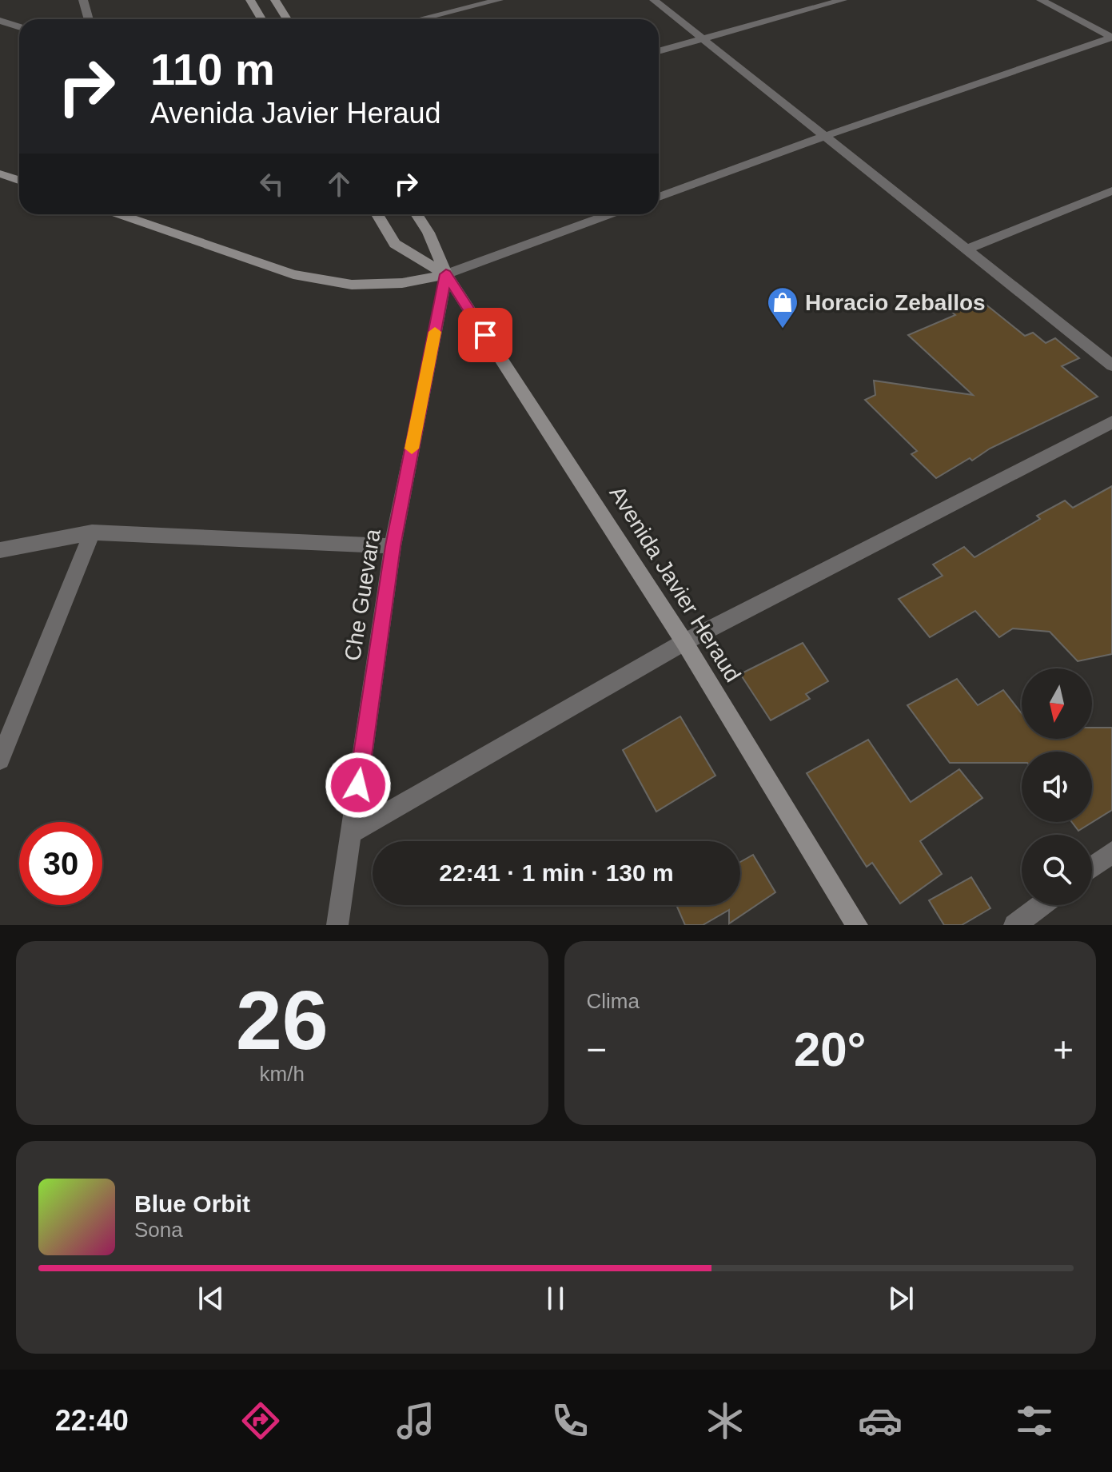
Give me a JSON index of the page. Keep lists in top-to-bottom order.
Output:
{
  "streets": {
    "street": ["Avenida Javier Heraud", "Che Guevara"]
  },
  "crossings": [
    ["Avenida Javier Heraud", "Che Guevara"]
  ],
  "places": {
    "shop": ["Horacio Zeballos"]
  },
  "north": "bottom",
  "page": {
    "turn": ["110 m", "Avenida Javier Heraud"],
    "limit": "30",
    "trip": "22:41 · 1 min · 130 m",
    "tile": [
      ["26", "km/h"],
      "Clima"
    ],
    "heat": ["−", "20°", "+"],
    "song": ["Blue Orbit", "Sona"],
    "tabs": "22:40"
  }
}
